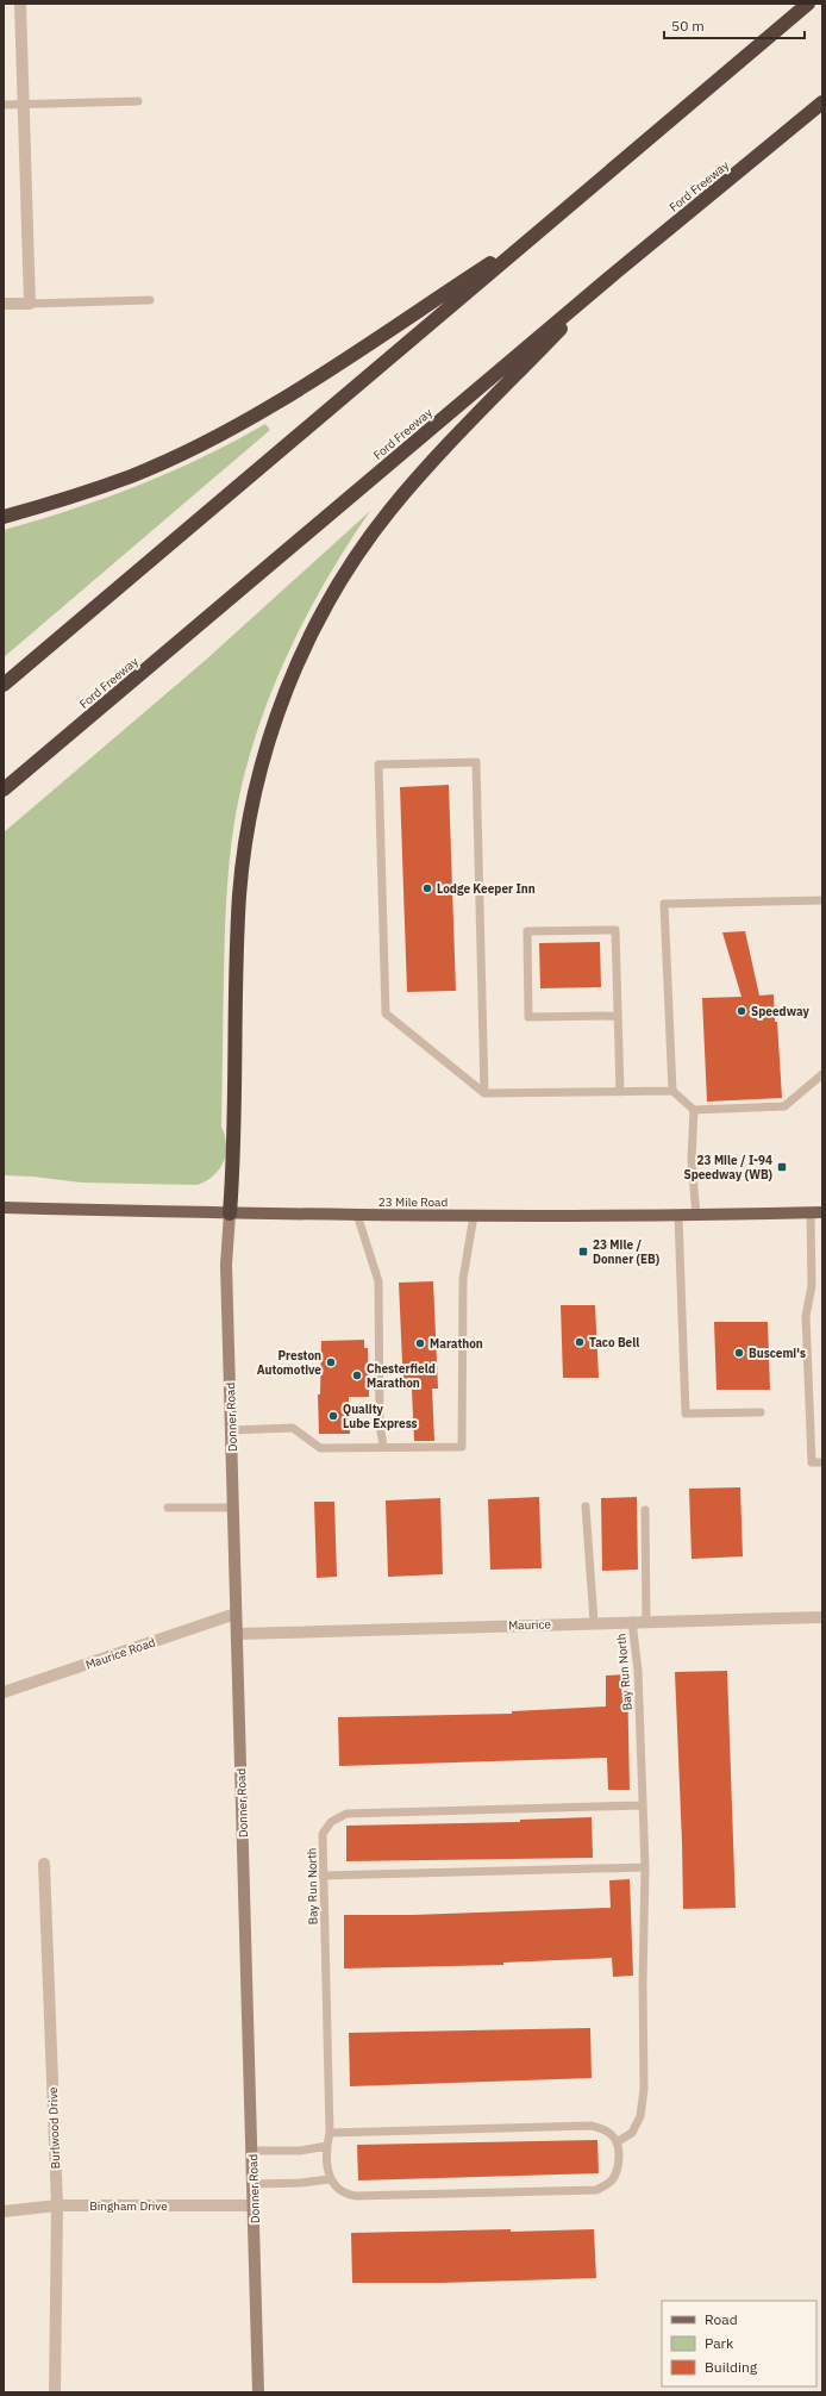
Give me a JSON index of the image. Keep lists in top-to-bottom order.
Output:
{
  "streets": {
    "highway": ["Ford Freeway"],
    "main road": ["23 Mile Road"],
    "street": [
      "Donner Road",
      "Maurice",
      "Maurice Road",
      "Burlwood Drive",
      "Bingham Drive"
    ],
    "lane": ["Bay Run North"]
  },
  "crossings": [
    ["23 Mile Road", "Donner Road"],
    ["Donner Road", "Maurice"],
    ["Donner Road", "Maurice Road"],
    ["Donner Road", "Bingham Drive"],
    ["Maurice", "Bay Run North"],
    ["Burlwood Drive", "Bingham Drive"]
  ],
  "places": {
    "other": [
      "Lodge Keeper Inn",
      "Speedway",
      "Taco Bell",
      "Marathon",
      "Buscemi's",
      "Preston Automotive",
      "Chesterfield Marathon",
      "Quality Lube Express"
    ],
    "transit": ["23 Mile / I-94 Speedway (WB)", "23 Mile / Donner (EB)"]
  },
  "legend": ["Road", "Park", "Building"],
  "scale_bar": "50 m"
}
